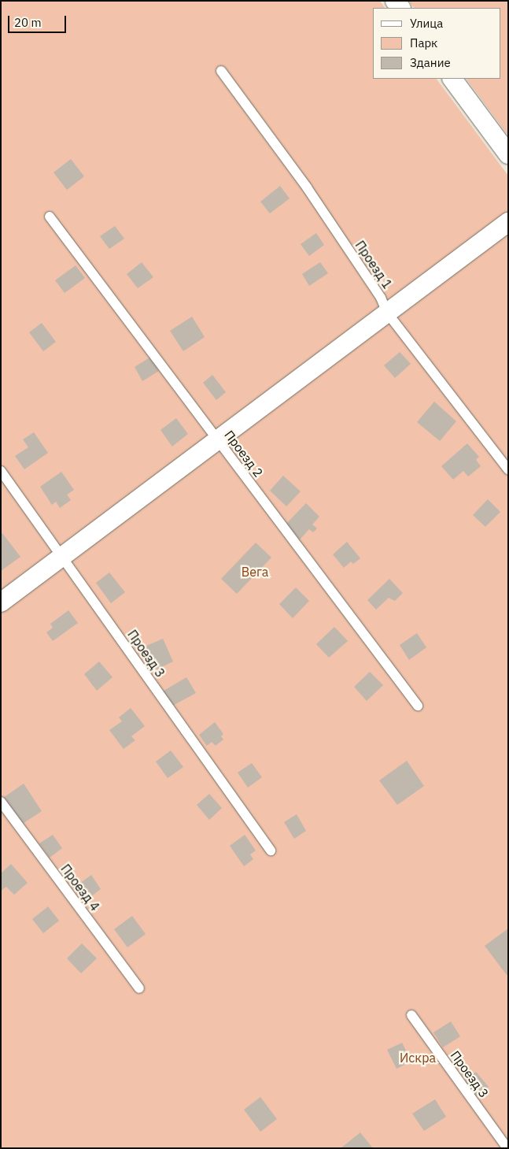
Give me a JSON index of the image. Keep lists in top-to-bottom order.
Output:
{
  "streets": {
    "lane": [
      "Проезд 1",
      "Проезд 2",
      "Проезд 3",
      "Проезд 4"
    ]
  },
  "parks": ["Вега", "Искра"],
  "legend": ["Улица", "Парк", "Здание"],
  "scale_bar": "20 m"
}
